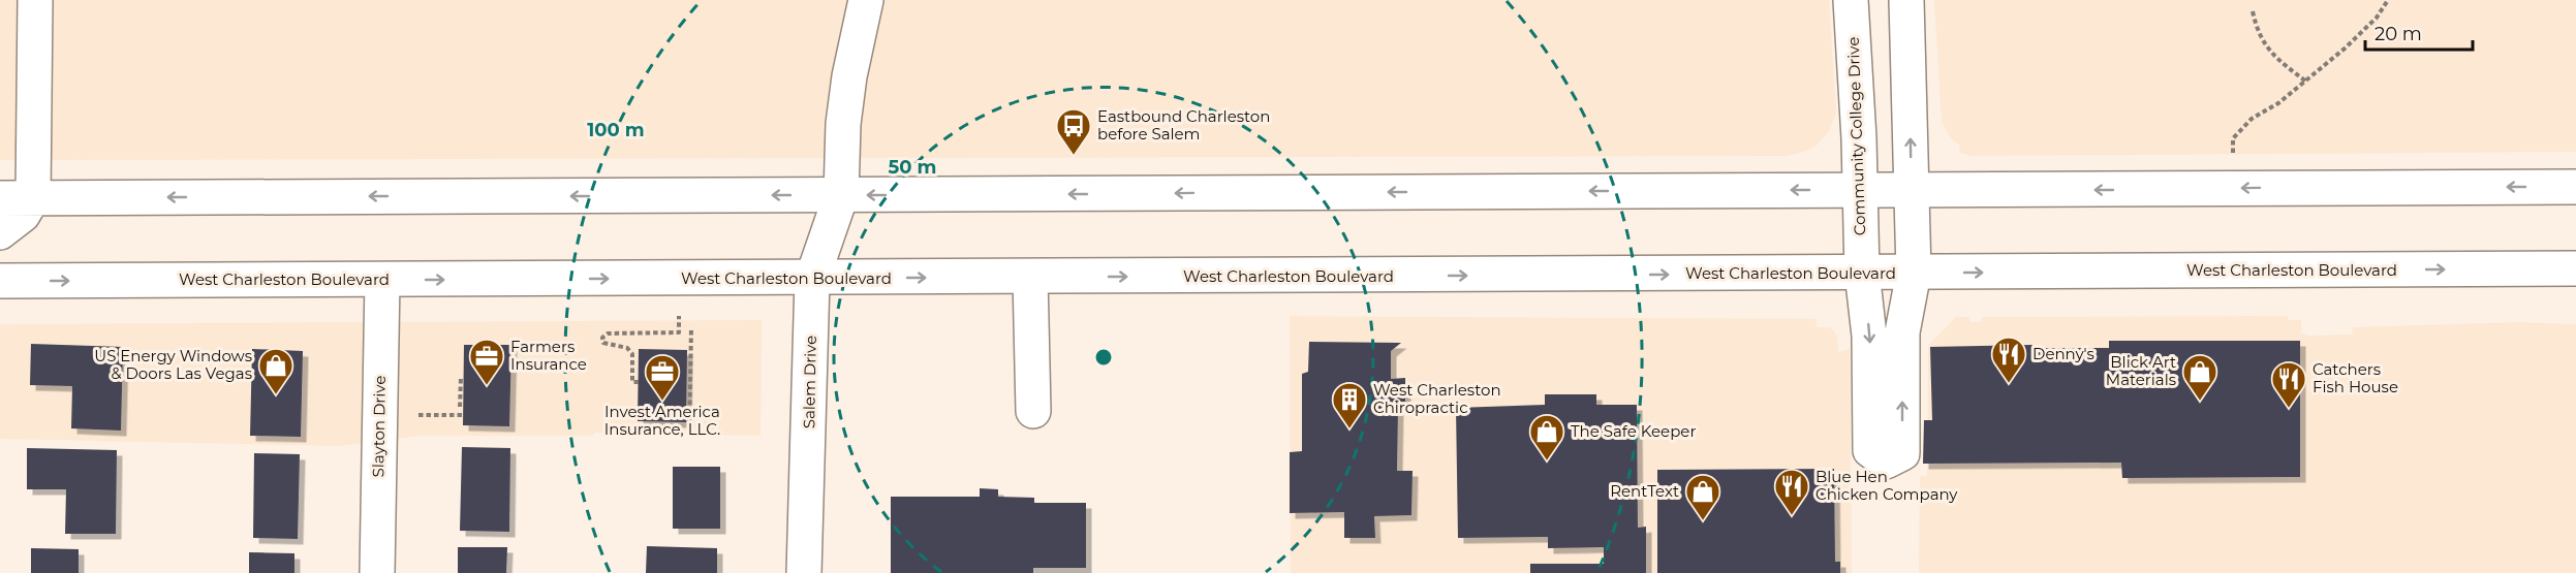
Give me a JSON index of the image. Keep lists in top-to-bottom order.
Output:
{
  "streets": {
    "main road": [
      "Community College Drive",
      "West Charleston Boulevard",
      "Salem Drive",
      "Slayton Drive"
    ]
  },
  "crossings": [
    ["Community College Drive", "West Charleston Boulevard"],
    ["West Charleston Boulevard", "Salem Drive"],
    ["West Charleston Boulevard", "Slayton Drive"]
  ],
  "places": {
    "bus stop": ["Eastbound Charleston before Salem"],
    "restaurant": ["Denny's", "Catchers Fish House", "Blue Hen Chicken Company"],
    "office": ["Farmers Insurance", "Invest America Insurance, LLC."],
    "shop": [
      "US Energy Windows & Doors Las Vegas",
      "Blick Art Materials",
      "The Safe Keeper",
      "RentText"
    ],
    "building": ["West Charleston Chiropractic"]
  },
  "scale_bar": "20 m",
  "rings": ["100 m", "50 m"]
}
